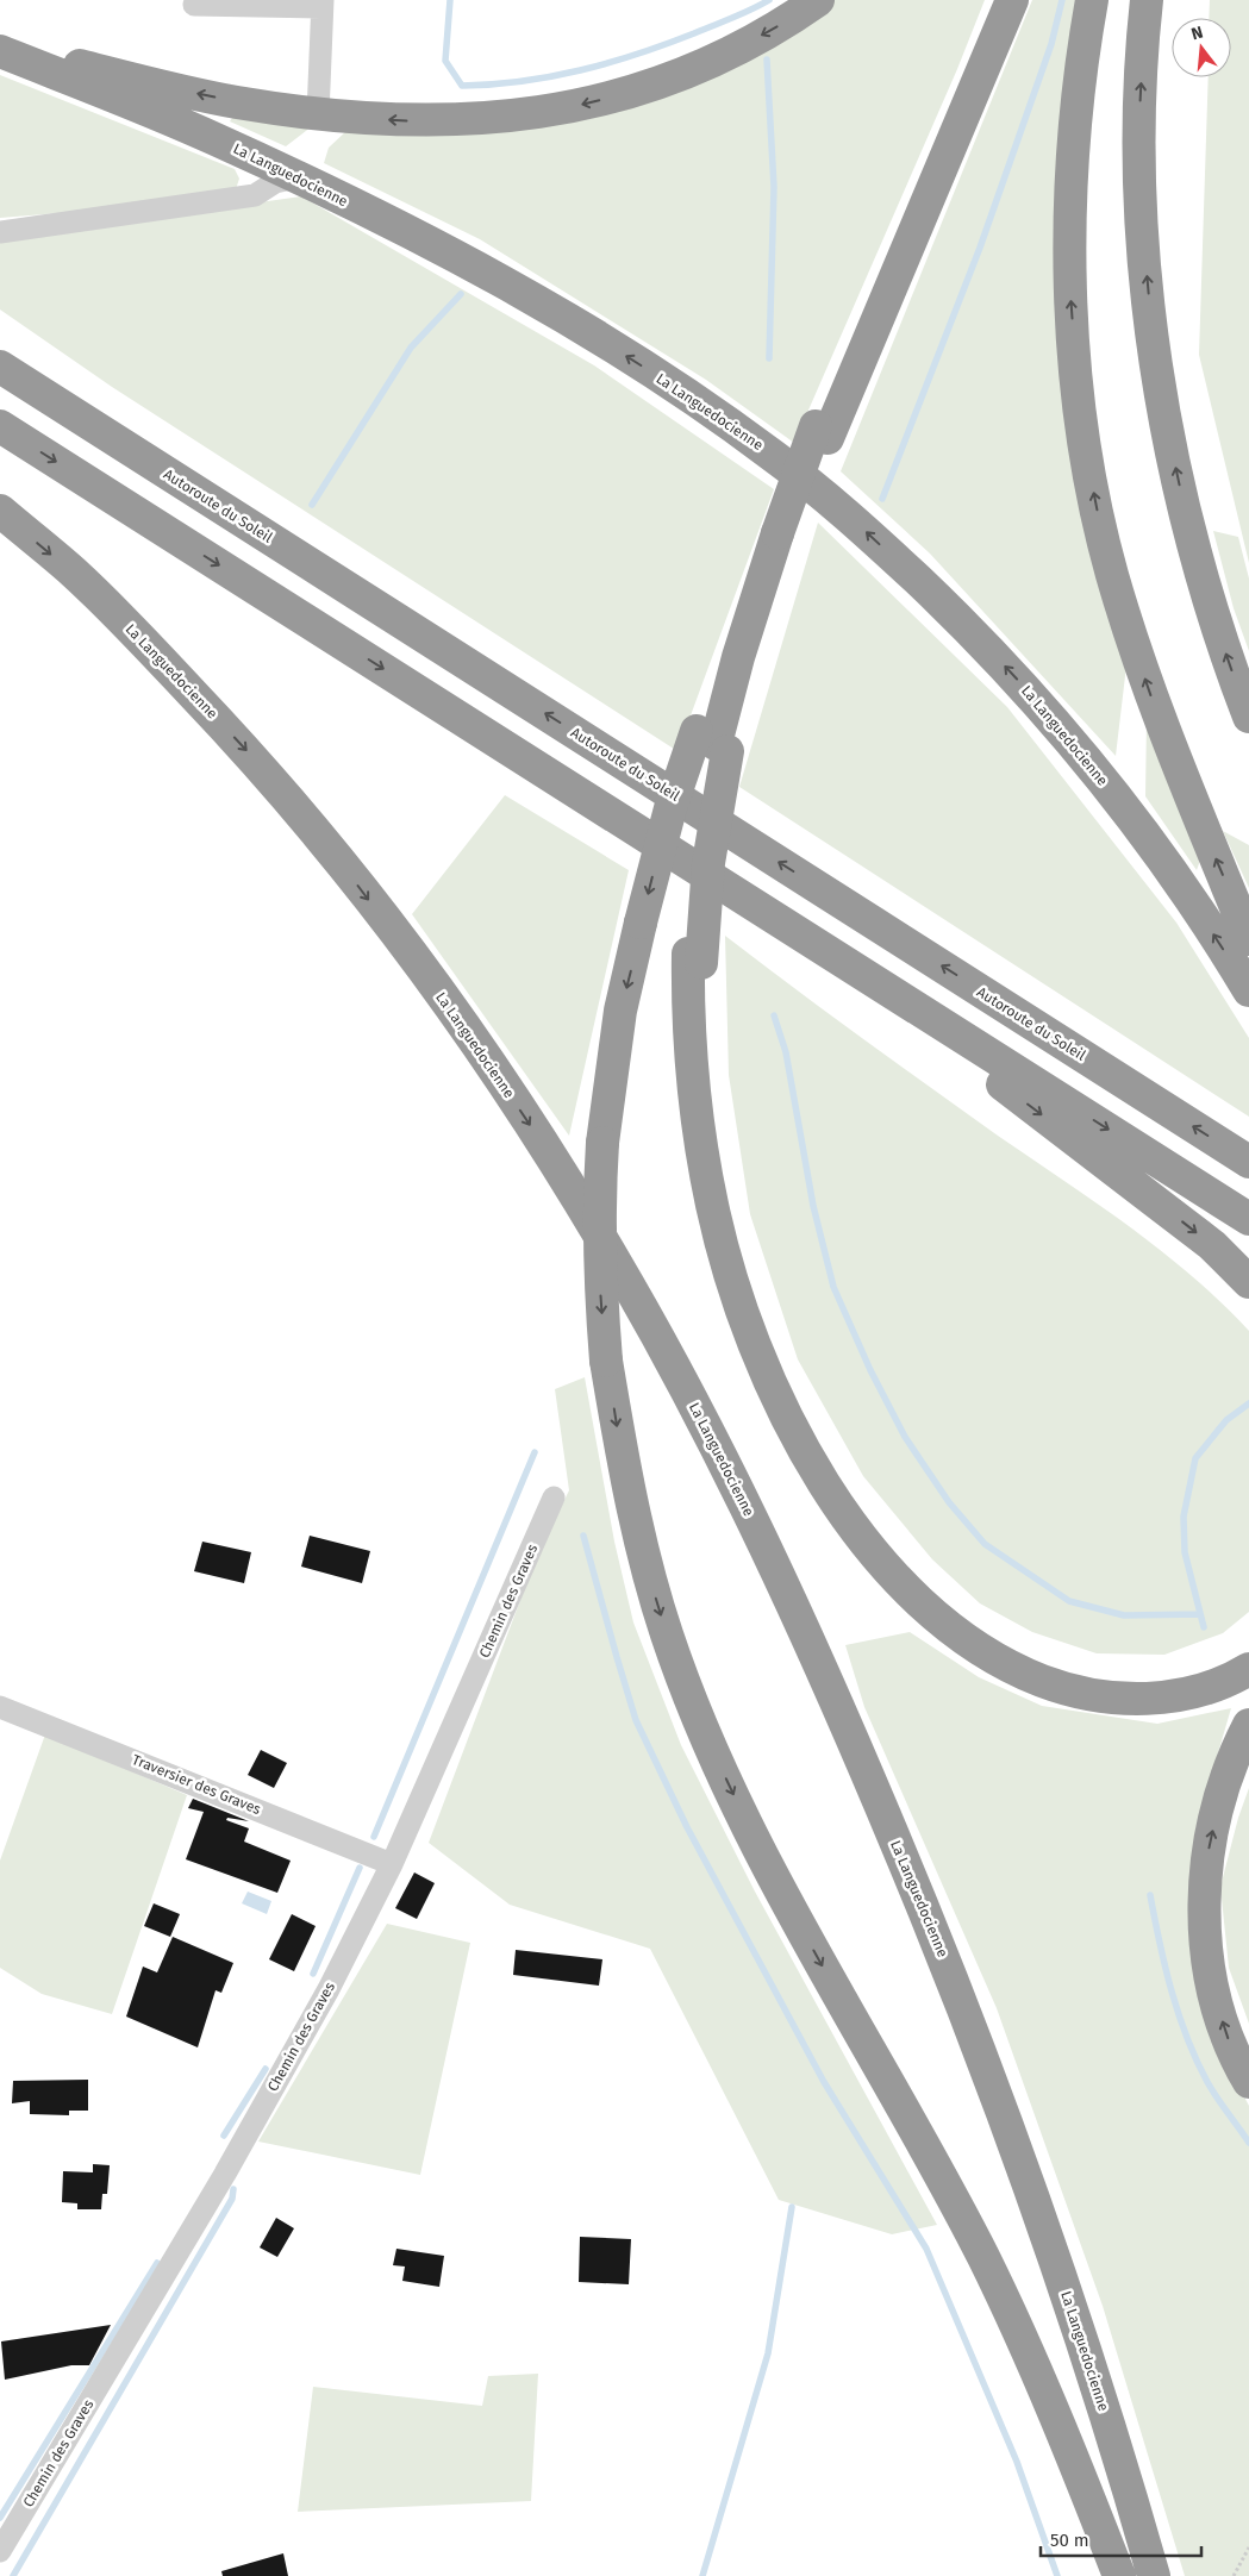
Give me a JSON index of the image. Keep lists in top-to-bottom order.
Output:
{
  "streets": {
    "highway": ["La Languedocienne", "Autoroute du Soleil"],
    "street": ["Chemin des Graves", "Traversier des Graves"]
  },
  "crossings": [
    ["Chemin des Graves", "Traversier des Graves"]
  ],
  "scale_bar": "50 m",
  "north": "top"
}
